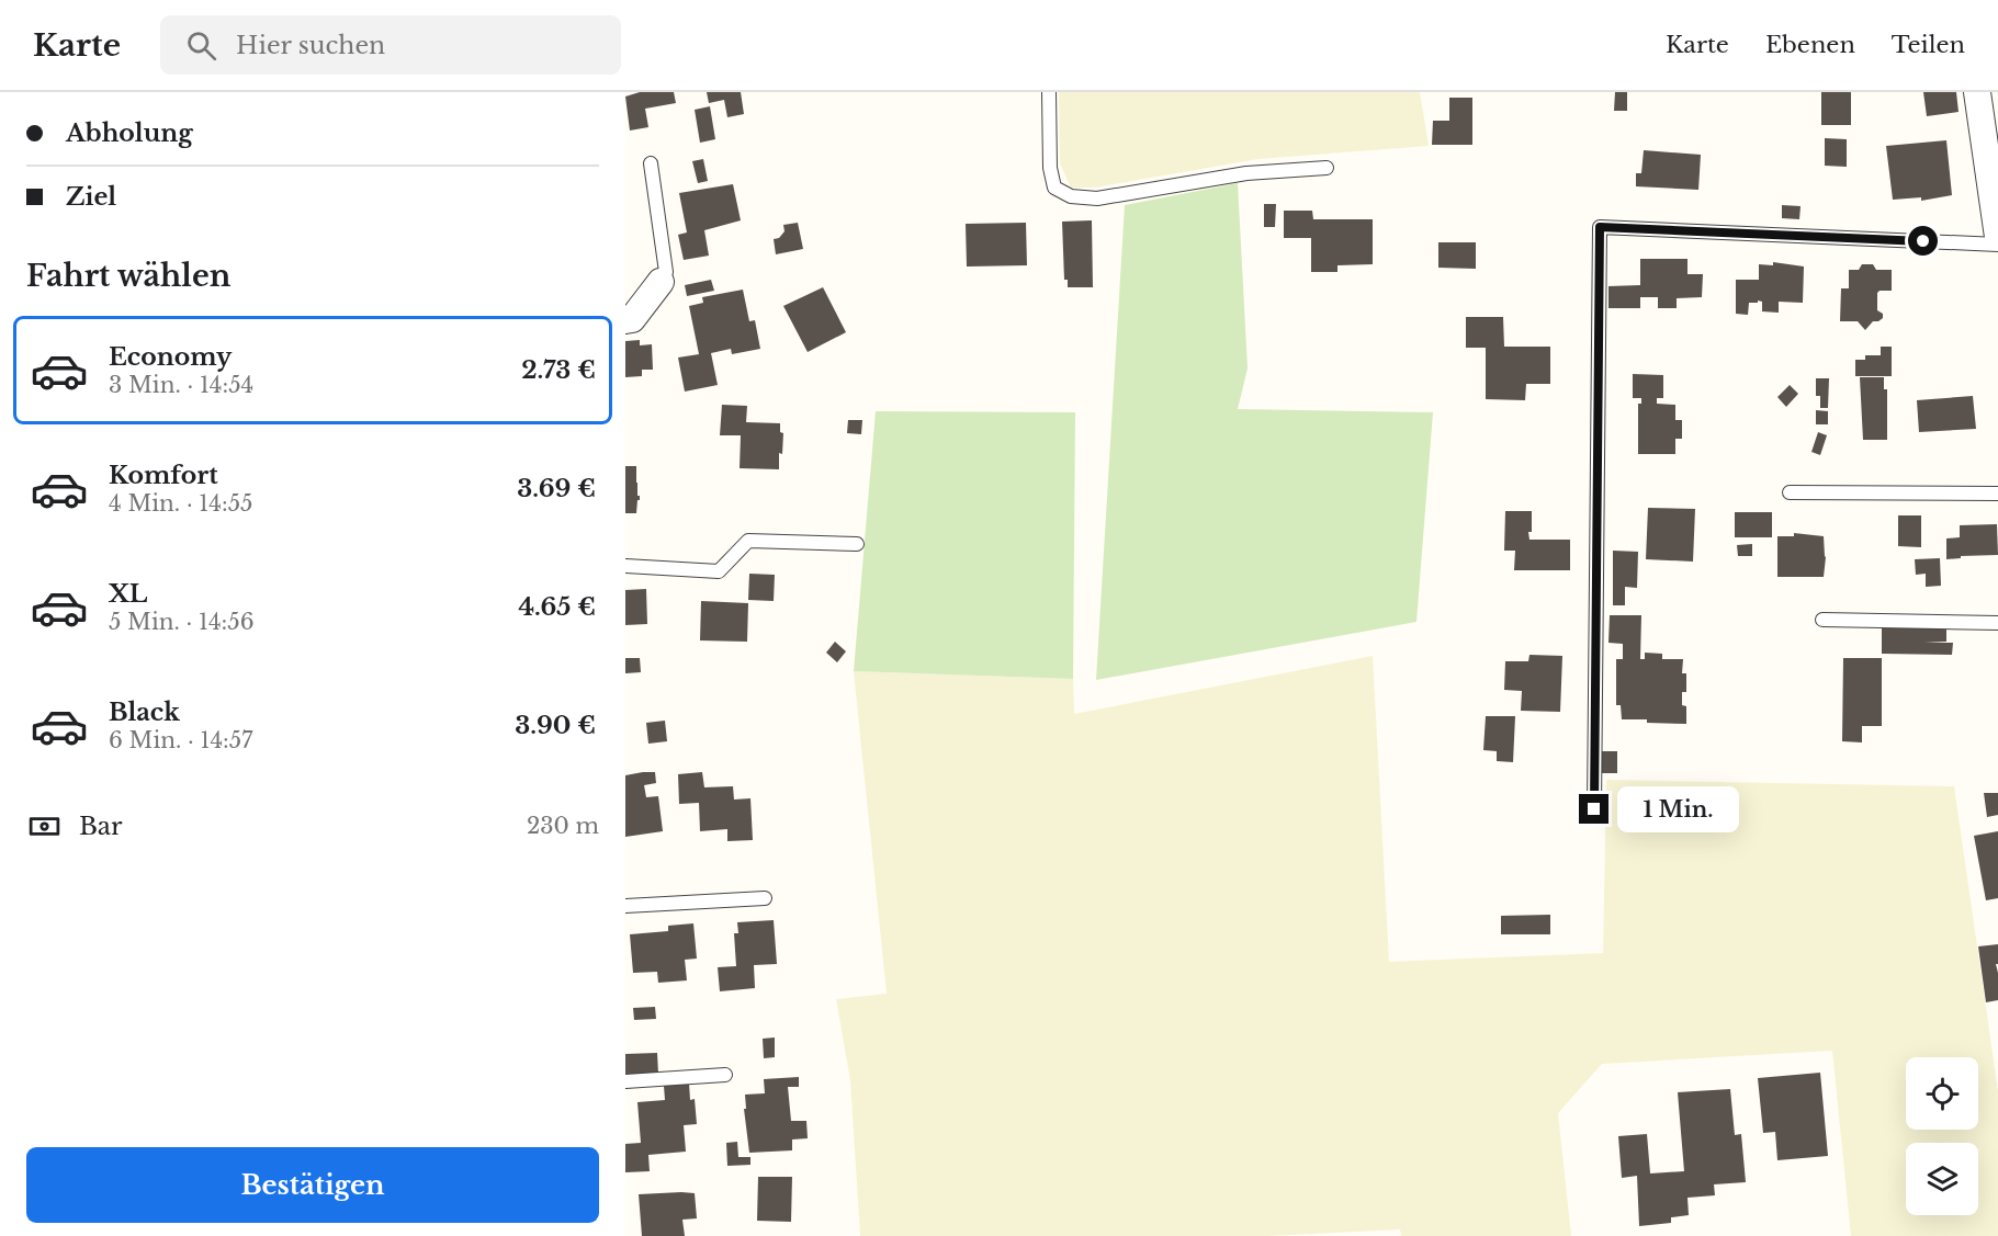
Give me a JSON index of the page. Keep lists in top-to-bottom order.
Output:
{
  "page": {
    "header": "Karte",
    "search": "Hier suchen",
    "nav": ["Karte", "Ebenen", "Teilen"],
    "banner": ["Abholung", "Ziel"],
    "heading": "Fahrt wählen",
    "list": [
      {
        "name": "Economy",
        "note": "3 Min. · 14:54",
        "value": "2.73 €"
      },
      {
        "name": "Komfort",
        "note": "4 Min. · 14:55",
        "value": "3.69 €"
      },
      {
        "name": "XL",
        "note": "5 Min. · 14:56",
        "value": "4.65 €"
      },
      {
        "name": "Black",
        "note": "6 Min. · 14:57",
        "value": "3.90 €"
      }
    ],
    "bubble": "1 Min.",
    "pay": ["Bar", "230 m"],
    "buttons": "Bestätigen"
  }
}
